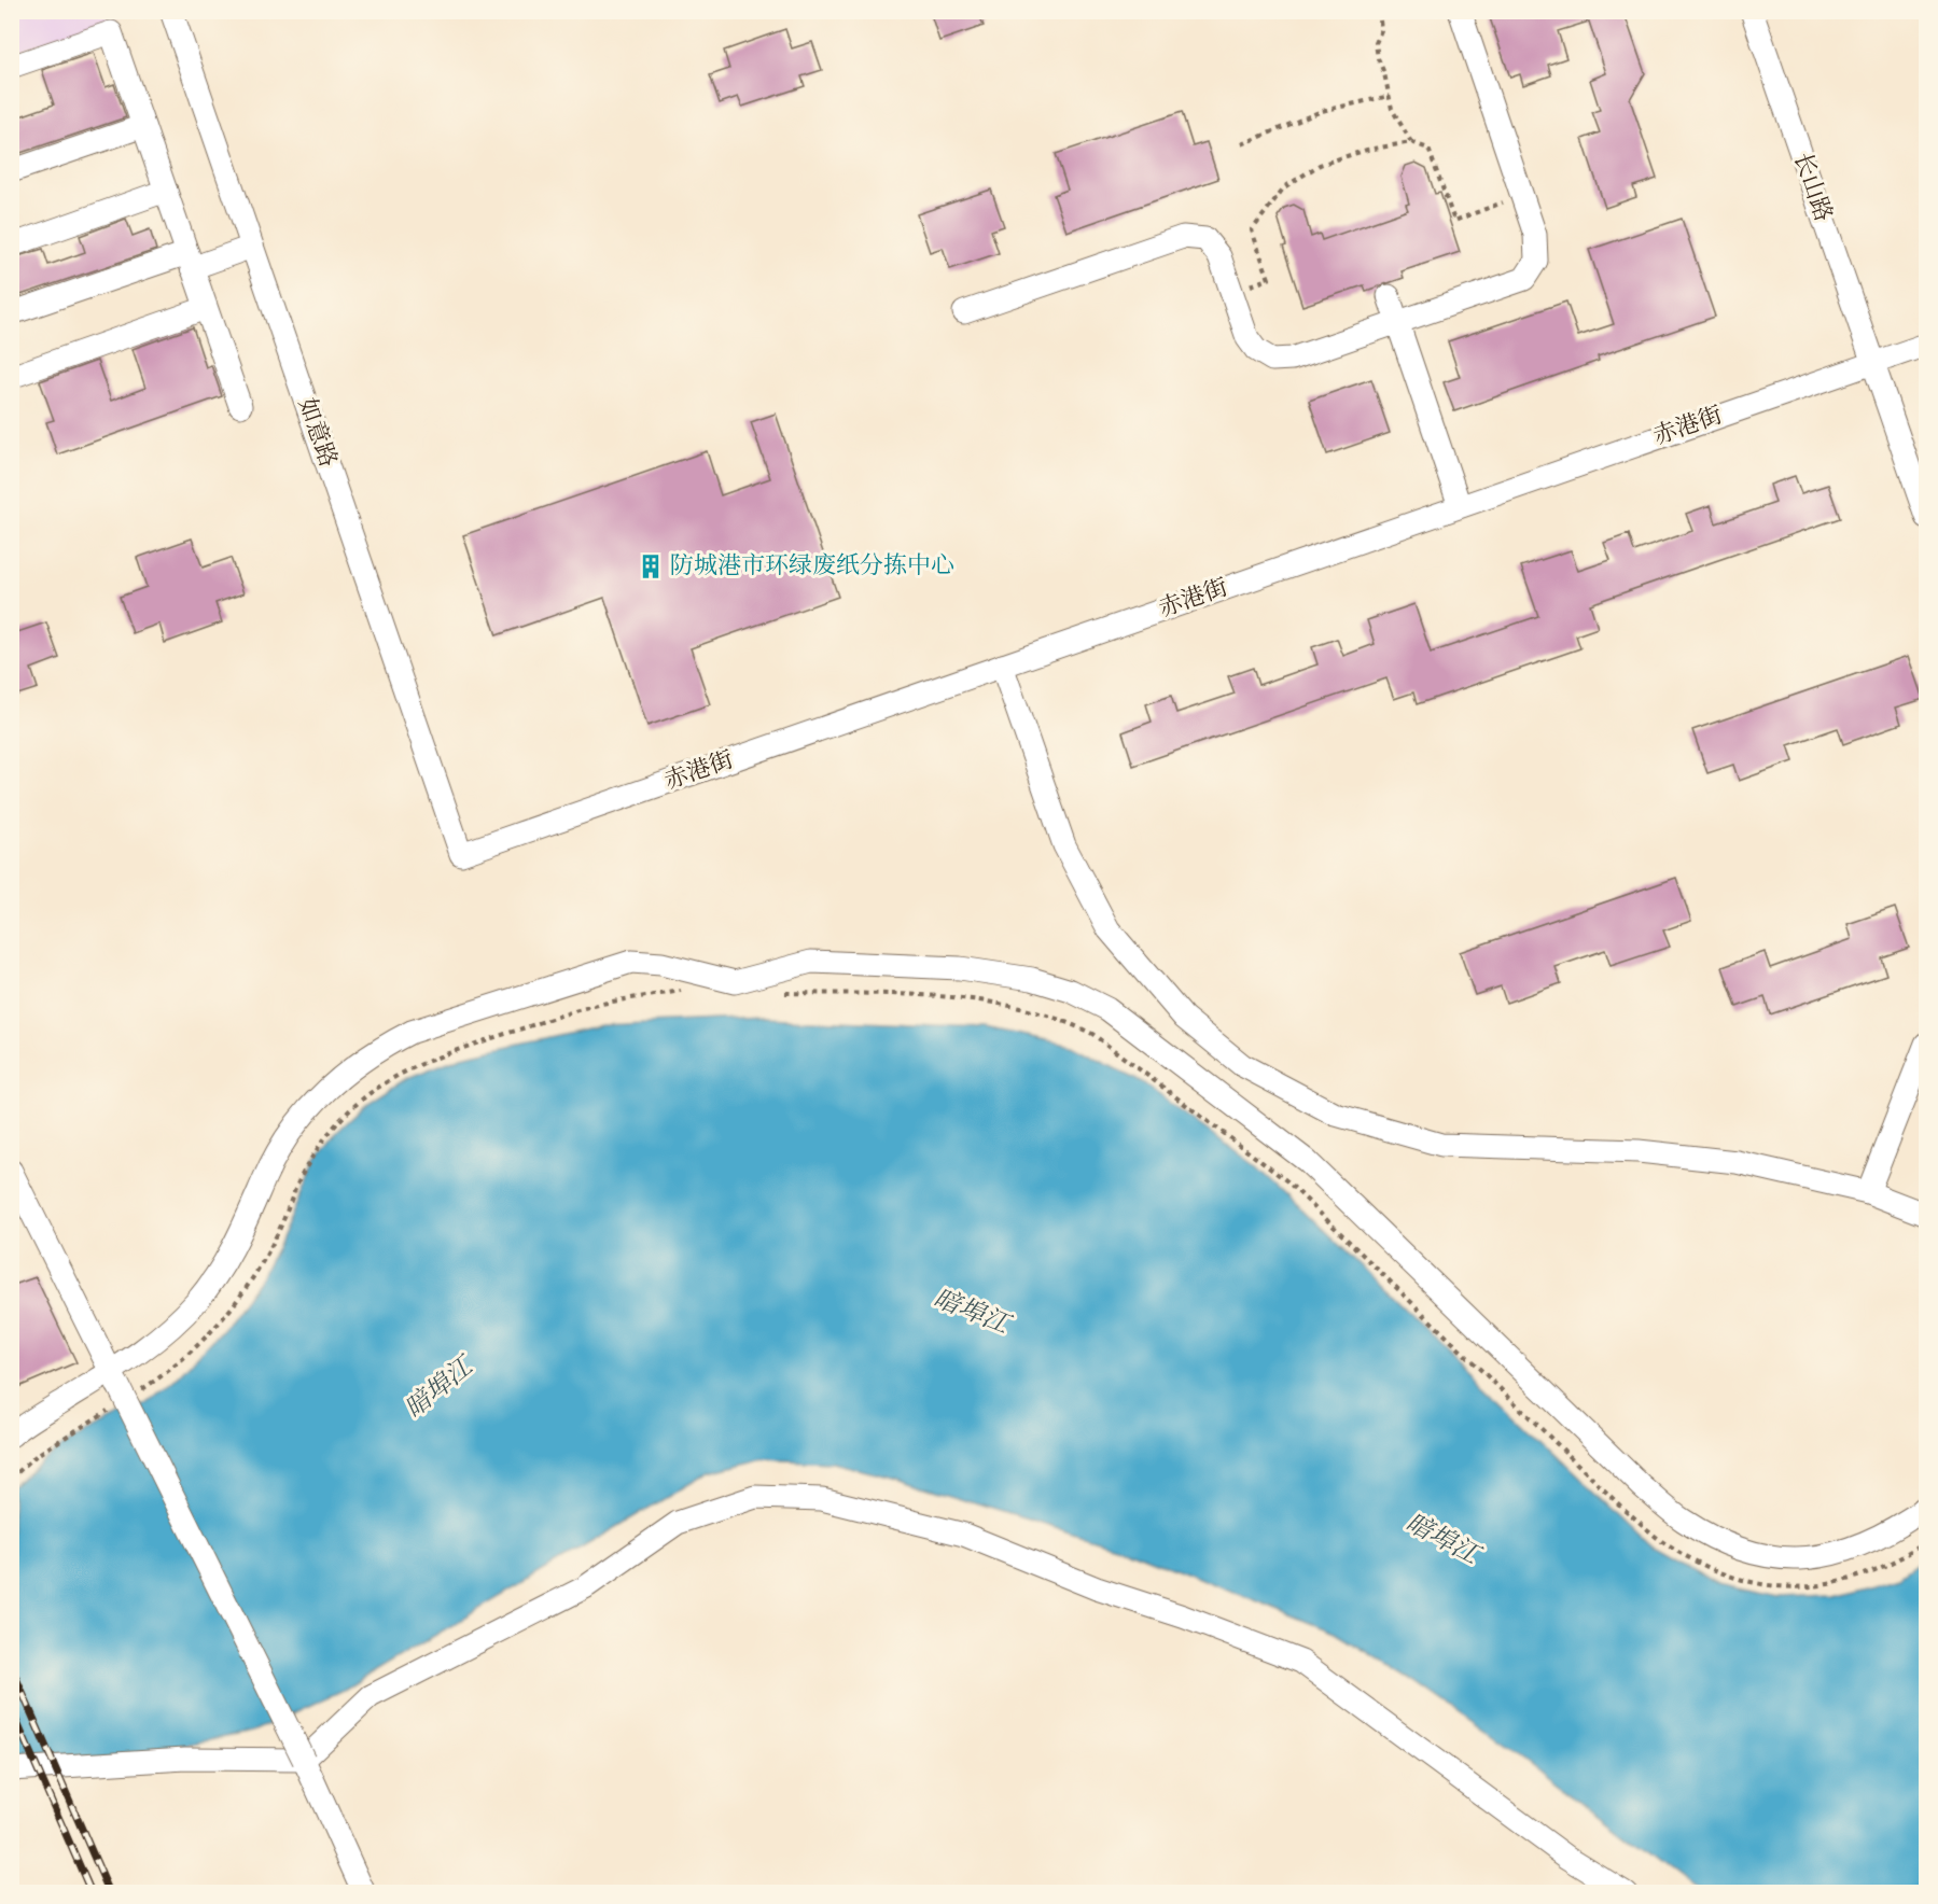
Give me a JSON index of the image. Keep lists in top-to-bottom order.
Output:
{
  "streets": {
    "street": ["长山路", "赤港街", "如意路"]
  },
  "crossings": [
    ["长山路", "赤港街"],
    ["赤港街", "如意路"]
  ],
  "water": ["暗埠江"],
  "places": {
    "building": ["防城港市环绿废纸分拣中心"]
  }
}
